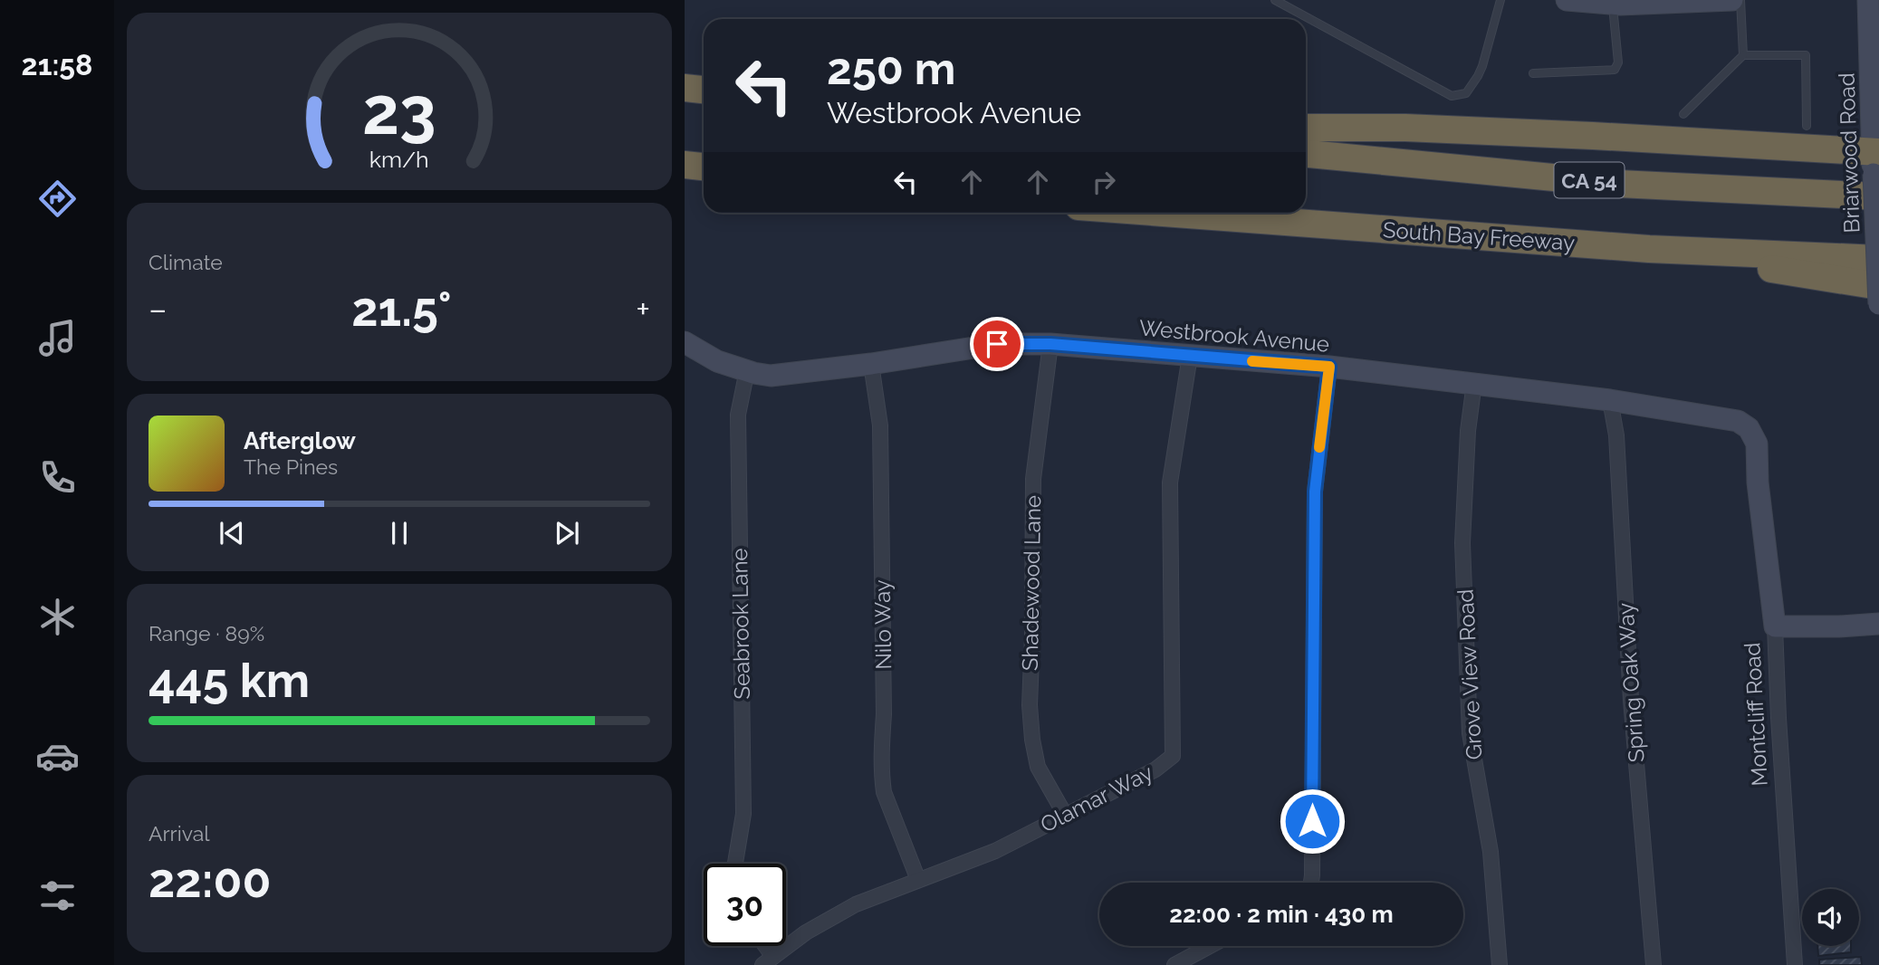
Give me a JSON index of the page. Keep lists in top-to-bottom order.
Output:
{
  "streets": {
    "highway": ["CA 54", "South Bay Freeway"],
    "street": [
      "Briarwood Road",
      "Westbrook Avenue",
      "Shadewood Lane",
      "Seabrook Lane",
      "Nilo Way",
      "Grove View Road",
      "Spring Oak Way",
      "Montcliff Road",
      "Olamar Way"
    ]
  },
  "crossings": [
    ["Briarwood Road", "CA 54"],
    ["Westbrook Avenue", "Shadewood Lane"],
    ["Westbrook Avenue", "Seabrook Lane"],
    ["Westbrook Avenue", "Nilo Way"],
    ["Westbrook Avenue", "Grove View Road"],
    ["Westbrook Avenue", "Spring Oak Way"],
    ["Westbrook Avenue", "Montcliff Road"],
    ["Westbrook Avenue", "Olamar Way"],
    ["Shadewood Lane", "Olamar Way"],
    ["Nilo Way", "Olamar Way"]
  ],
  "page": {
    "tabs": "21:58",
    "turn": ["250 m", "Westbrook Avenue"],
    "tile": [
      "Climate",
      ["Range · 89%", "445 km"],
      ["Arrival", "22:00"]
    ],
    "heat": ["−", "21.5°", "+"],
    "song": ["Afterglow", "The Pines"],
    "limit": "30",
    "trip": "22:00 · 2 min · 430 m",
    "gauge": ["23", "km/h"]
  }
}
